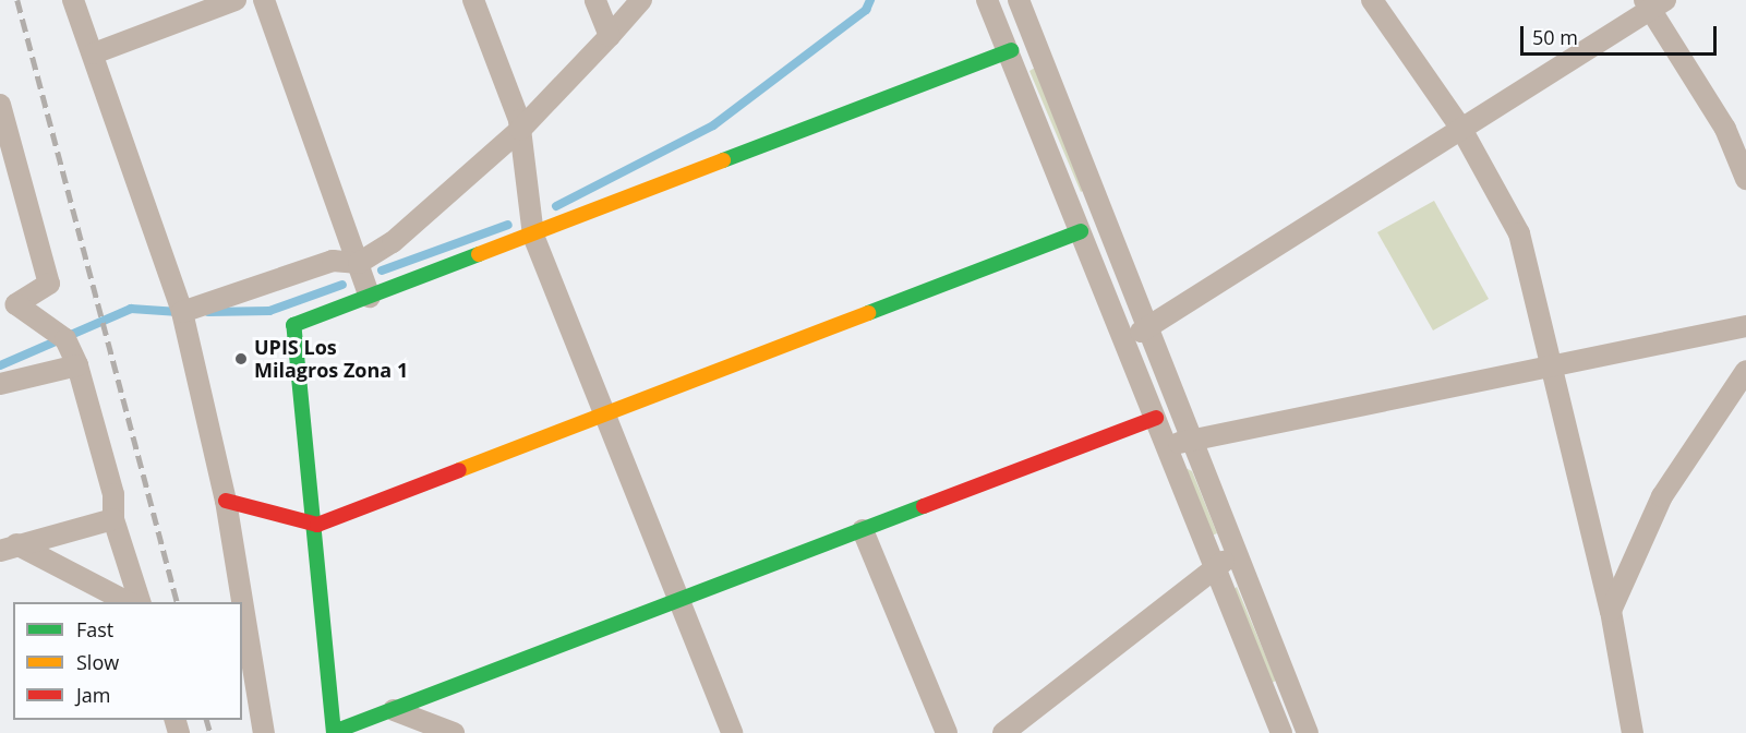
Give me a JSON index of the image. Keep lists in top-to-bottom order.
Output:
{
  "places": ["UPIS Los Milagros Zona 1"],
  "legend": ["Fast", "Slow", "Jam"],
  "scale_bar": "50 m"
}
